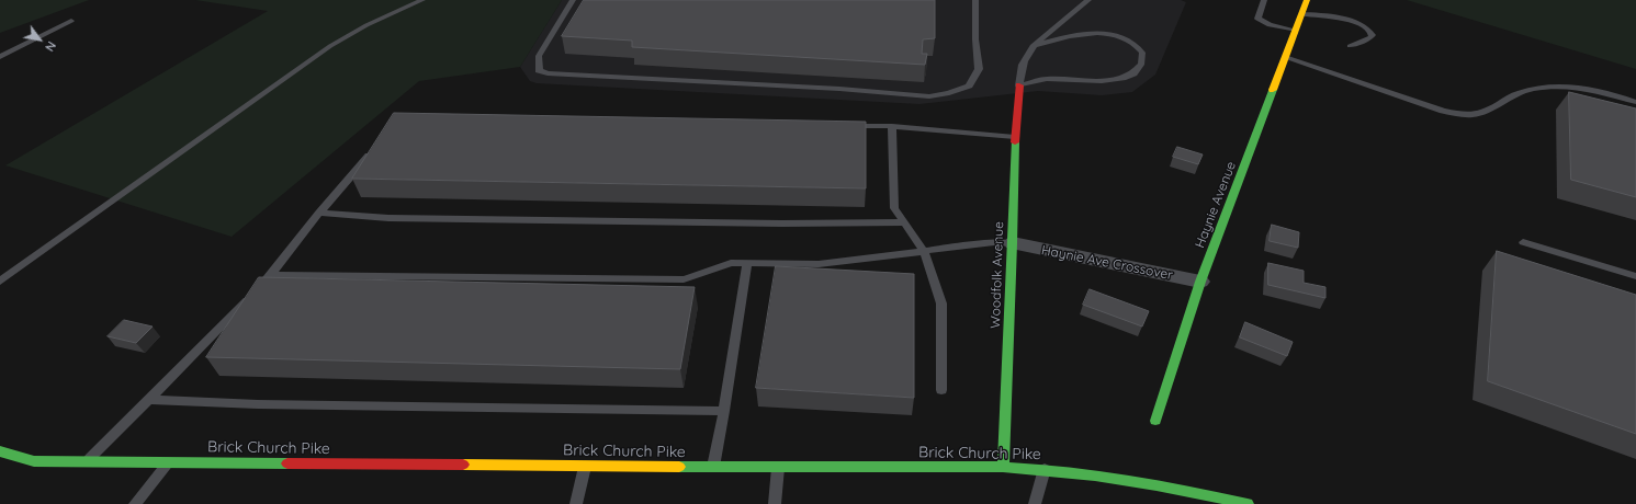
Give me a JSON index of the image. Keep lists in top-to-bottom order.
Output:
{
  "streets": {
    "street": [
      "Haynie Avenue",
      "Haynie Ave Crossover",
      "Woodfolk Avenue",
      "Brick Church Pike"
    ]
  },
  "crossings": [
    ["Haynie Avenue", "Haynie Ave Crossover"],
    ["Haynie Ave Crossover", "Woodfolk Avenue"],
    ["Woodfolk Avenue", "Brick Church Pike"]
  ],
  "north": "bottom right"
}
